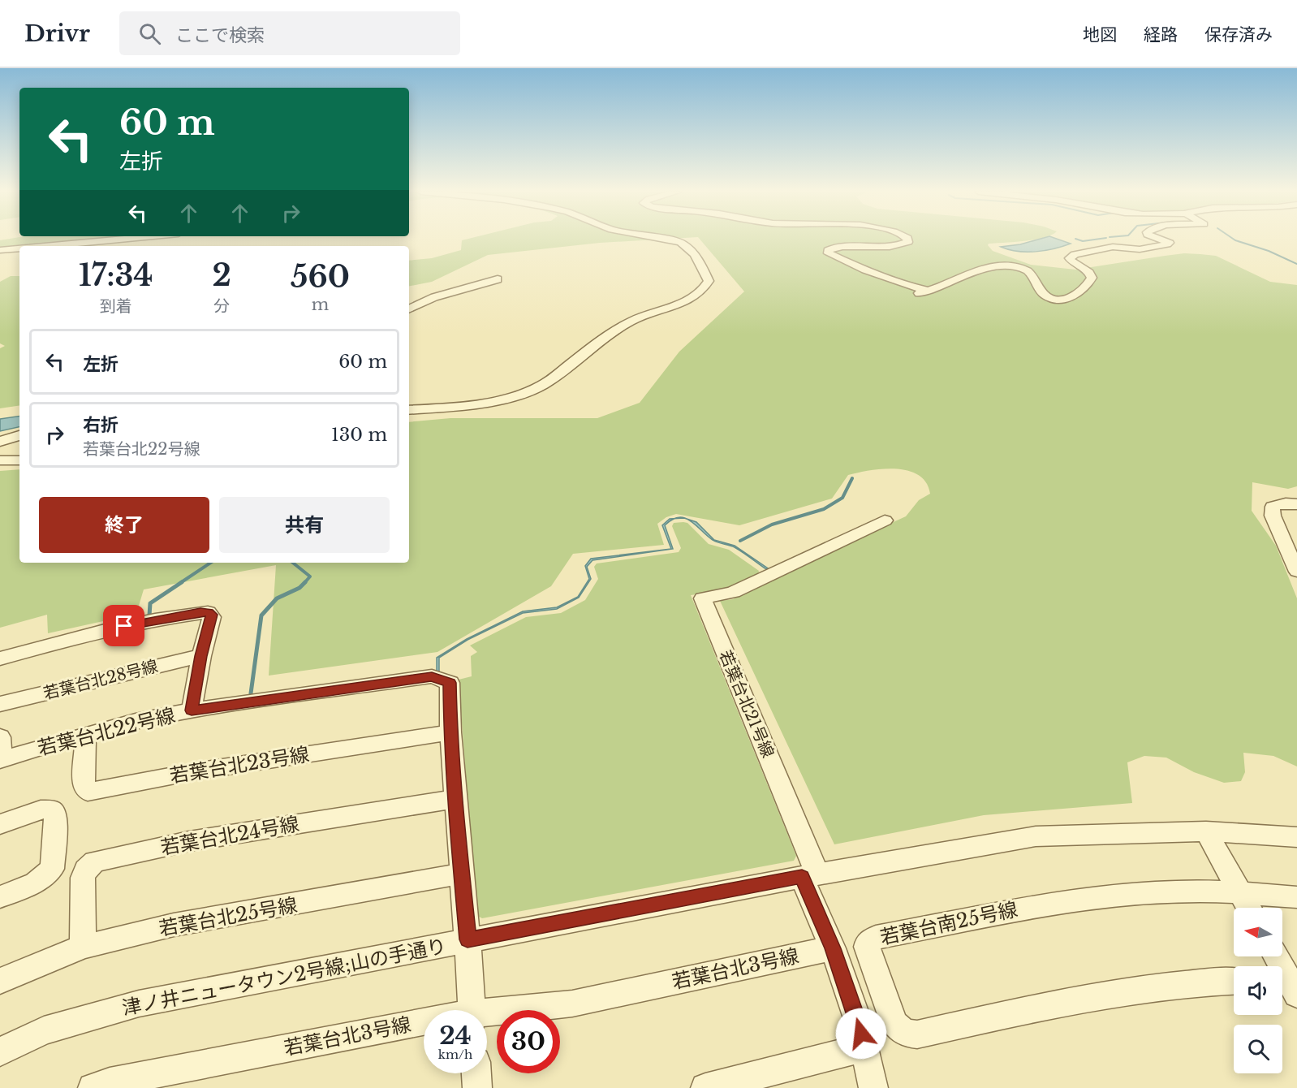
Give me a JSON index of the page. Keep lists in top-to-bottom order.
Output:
{
  "streets": {
    "street": [
      "若葉台北28号線",
      "若葉台北21号線",
      "若葉台北22号線",
      "若葉台北23号線",
      "若葉台北24号線",
      "若葉台北25号線",
      "若葉台南25号線",
      "若葉台北3号線",
      "津ノ井ニュータウン2号線;山の手通り"
    ]
  },
  "crossings": [
    ["若葉台北21号線", "津ノ井ニュータウン2号線;山の手通り"],
    ["若葉台北22号線", "若葉台北23号線"],
    ["若葉台北22号線", "若葉台北24号線"],
    ["若葉台北22号線", "若葉台北25号線"],
    ["若葉台北22号線", "津ノ井ニュータウン2号線;山の手通り"],
    ["若葉台北24号線", "若葉台北25号線"]
  ],
  "north": "left",
  "page": {
    "header": "Drivr",
    "search": "ここで検索",
    "nav": ["地図", "経路", "保存済み"],
    "turn": ["60 m", "左折"],
    "eta": [
      "17:34",
      "到着",
      "2",
      "分",
      "560",
      "m"
    ],
    "list": [
      {
        "name": "左折",
        "value": "60 m"
      },
      {
        "name": "右折",
        "note": "若葉台北22号線",
        "value": "130 m"
      }
    ],
    "buttons": ["終了", "共有"],
    "speed": "24 km/h",
    "limit": "30"
  }
}
